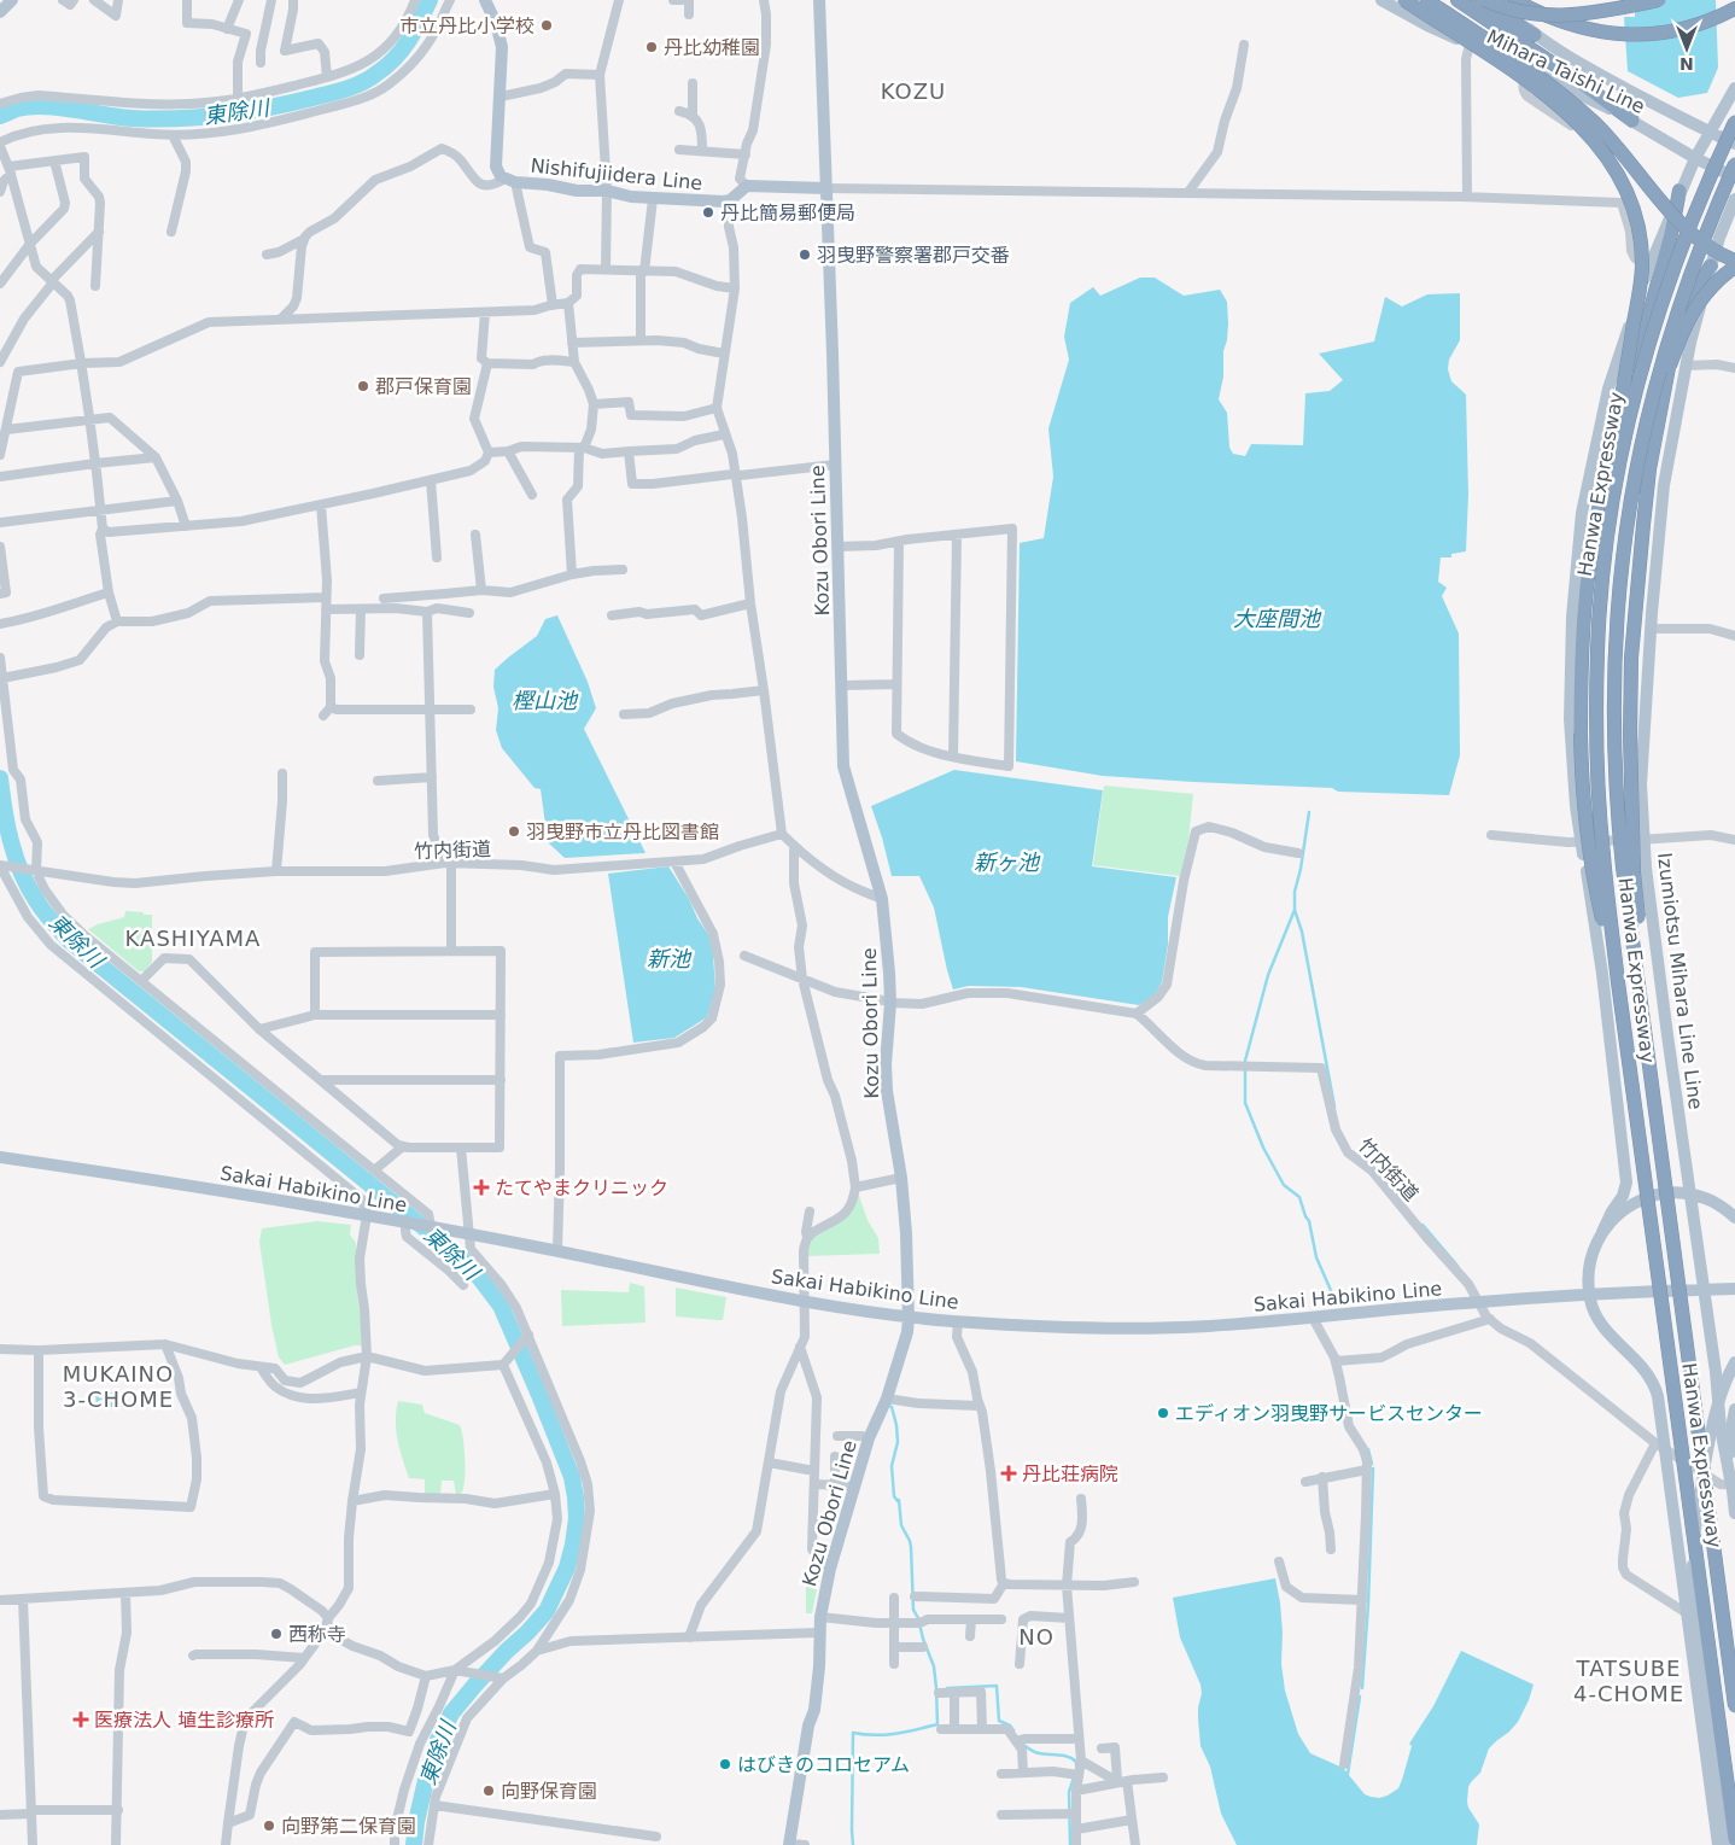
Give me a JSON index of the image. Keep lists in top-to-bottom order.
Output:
{
  "streets": {
    "highway": ["Hanwa Expressway"],
    "main road": [
      "Mihara Taishi Line",
      "Nishifujiidera Line",
      "Kozu Obori Line",
      "Izumiotsu Mihara Line Line",
      "Sakai Habikino Line"
    ],
    "street": ["竹内街道"]
  },
  "crossings": [
    ["Kozu Obori Line", "Sakai Habikino Line"],
    ["竹内街道", "Izumiotsu Mihara Line Line"],
    ["竹内街道", "Sakai Habikino Line"],
    ["Izumiotsu Mihara Line Line", "Sakai Habikino Line"]
  ],
  "districts": [
    "KOZU",
    "KASHIYAMA",
    "MUKAINO 3-CHOME",
    "NO",
    "TATSUBE 4-CHOME"
  ],
  "water": [
    "東除川",
    "大座間池",
    "樫山池",
    "新ヶ池",
    "新池"
  ],
  "places": {
    "other": [
      "市立丹比小学校",
      "丹比幼稚園",
      "丹比簡易郵便局",
      "羽曳野警察署郡戸交番",
      "郡戸保育園",
      "羽曳野市立丹比図書館",
      "エディオン羽曳野サービスセンター",
      "西称寺",
      "はびきのコロセアム",
      "向野保育園",
      "向野第二保育園"
    ],
    "health": ["たてやまクリニック", "丹比荘病院", "医療法人 埴生診療所"]
  },
  "north": "bottom"
}
